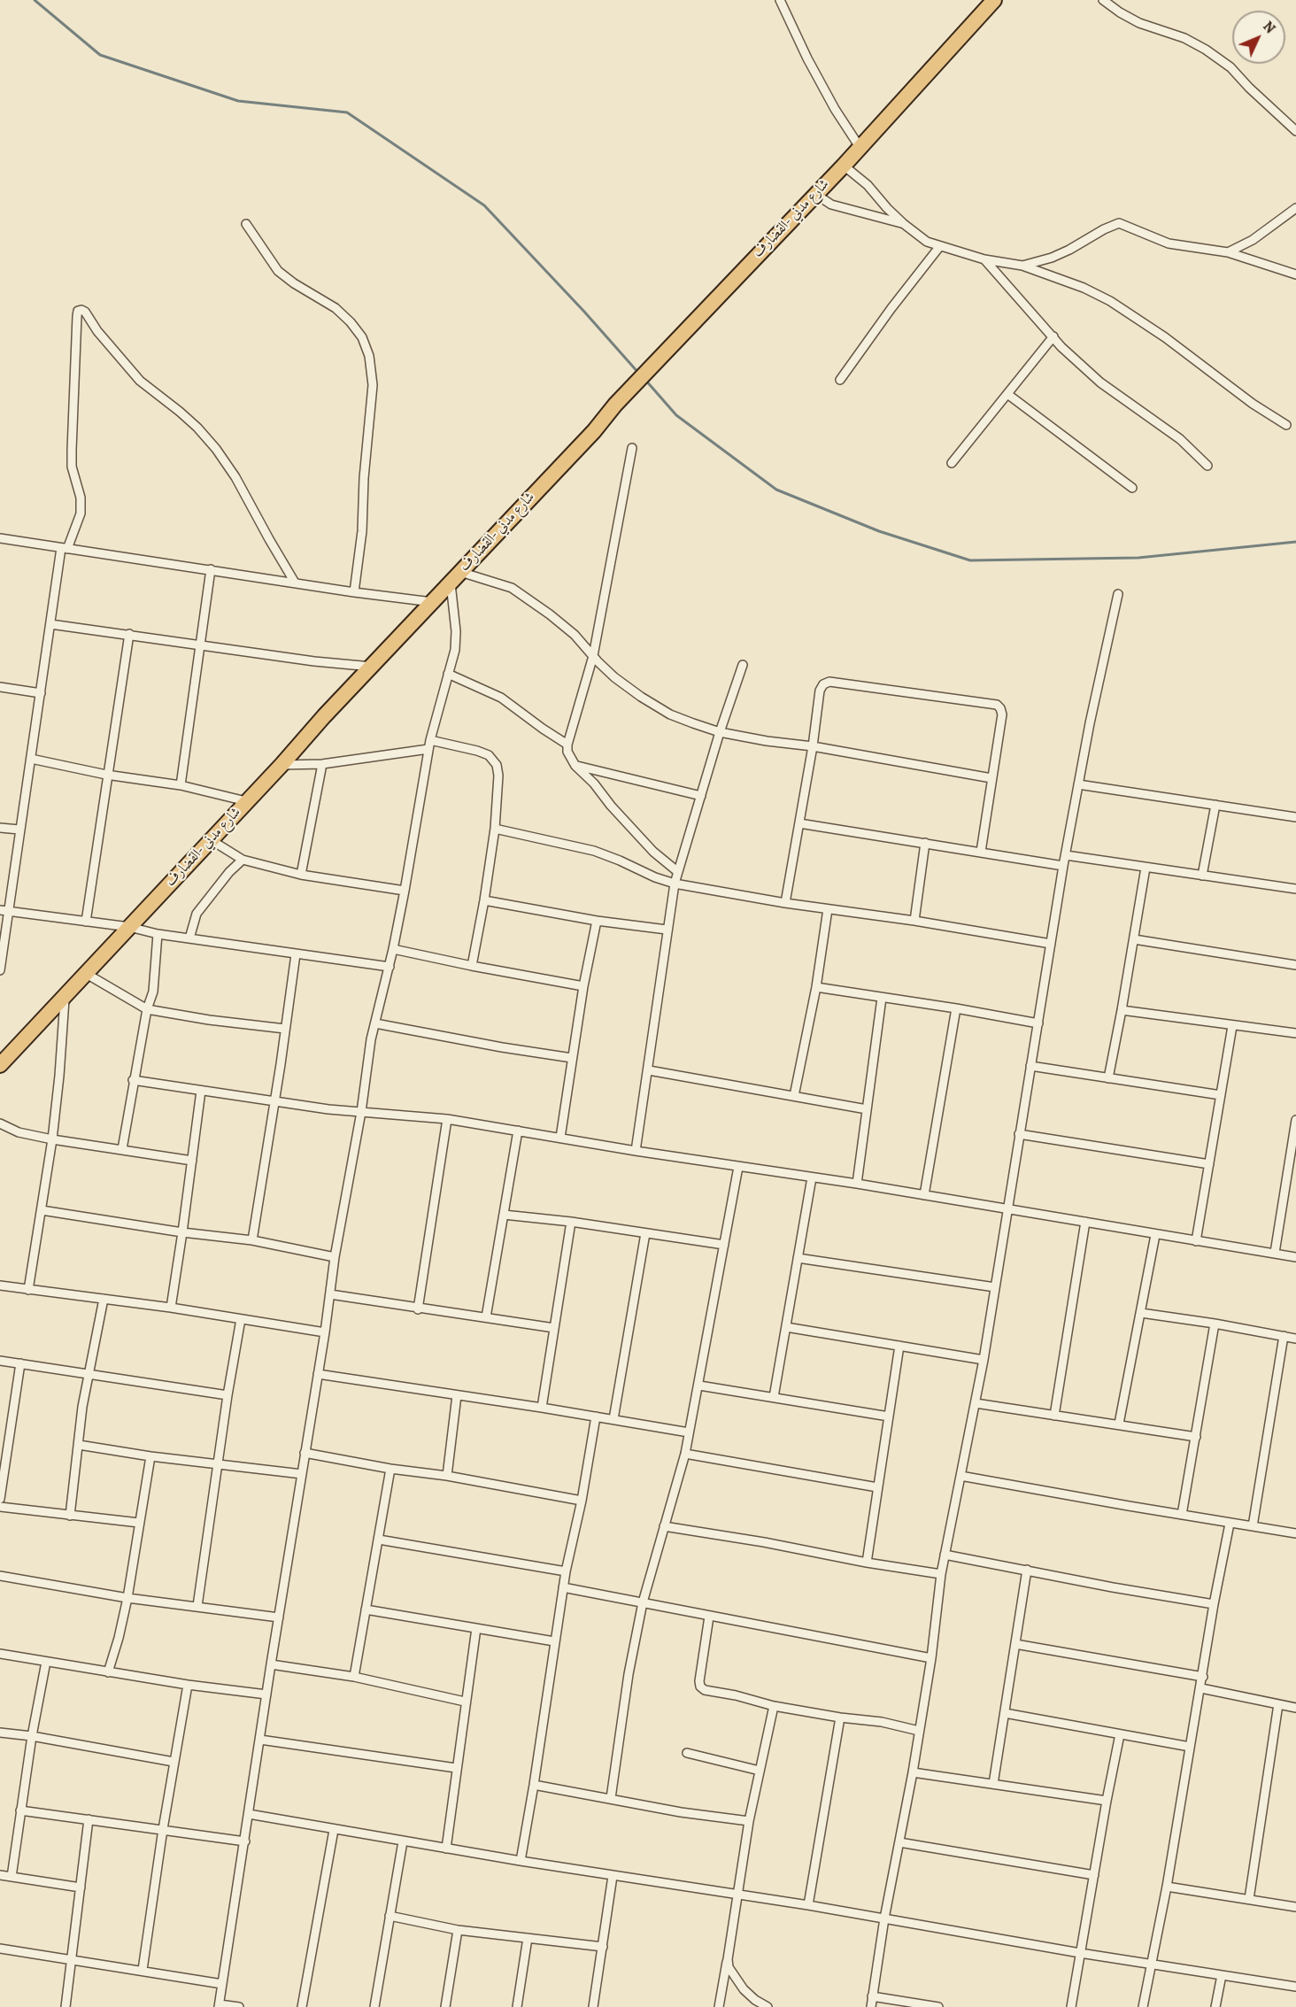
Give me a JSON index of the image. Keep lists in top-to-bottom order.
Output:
{
  "streets": {
    "highway": ["شارع مدني -القضارف"]
  },
  "north": "top right"
}
